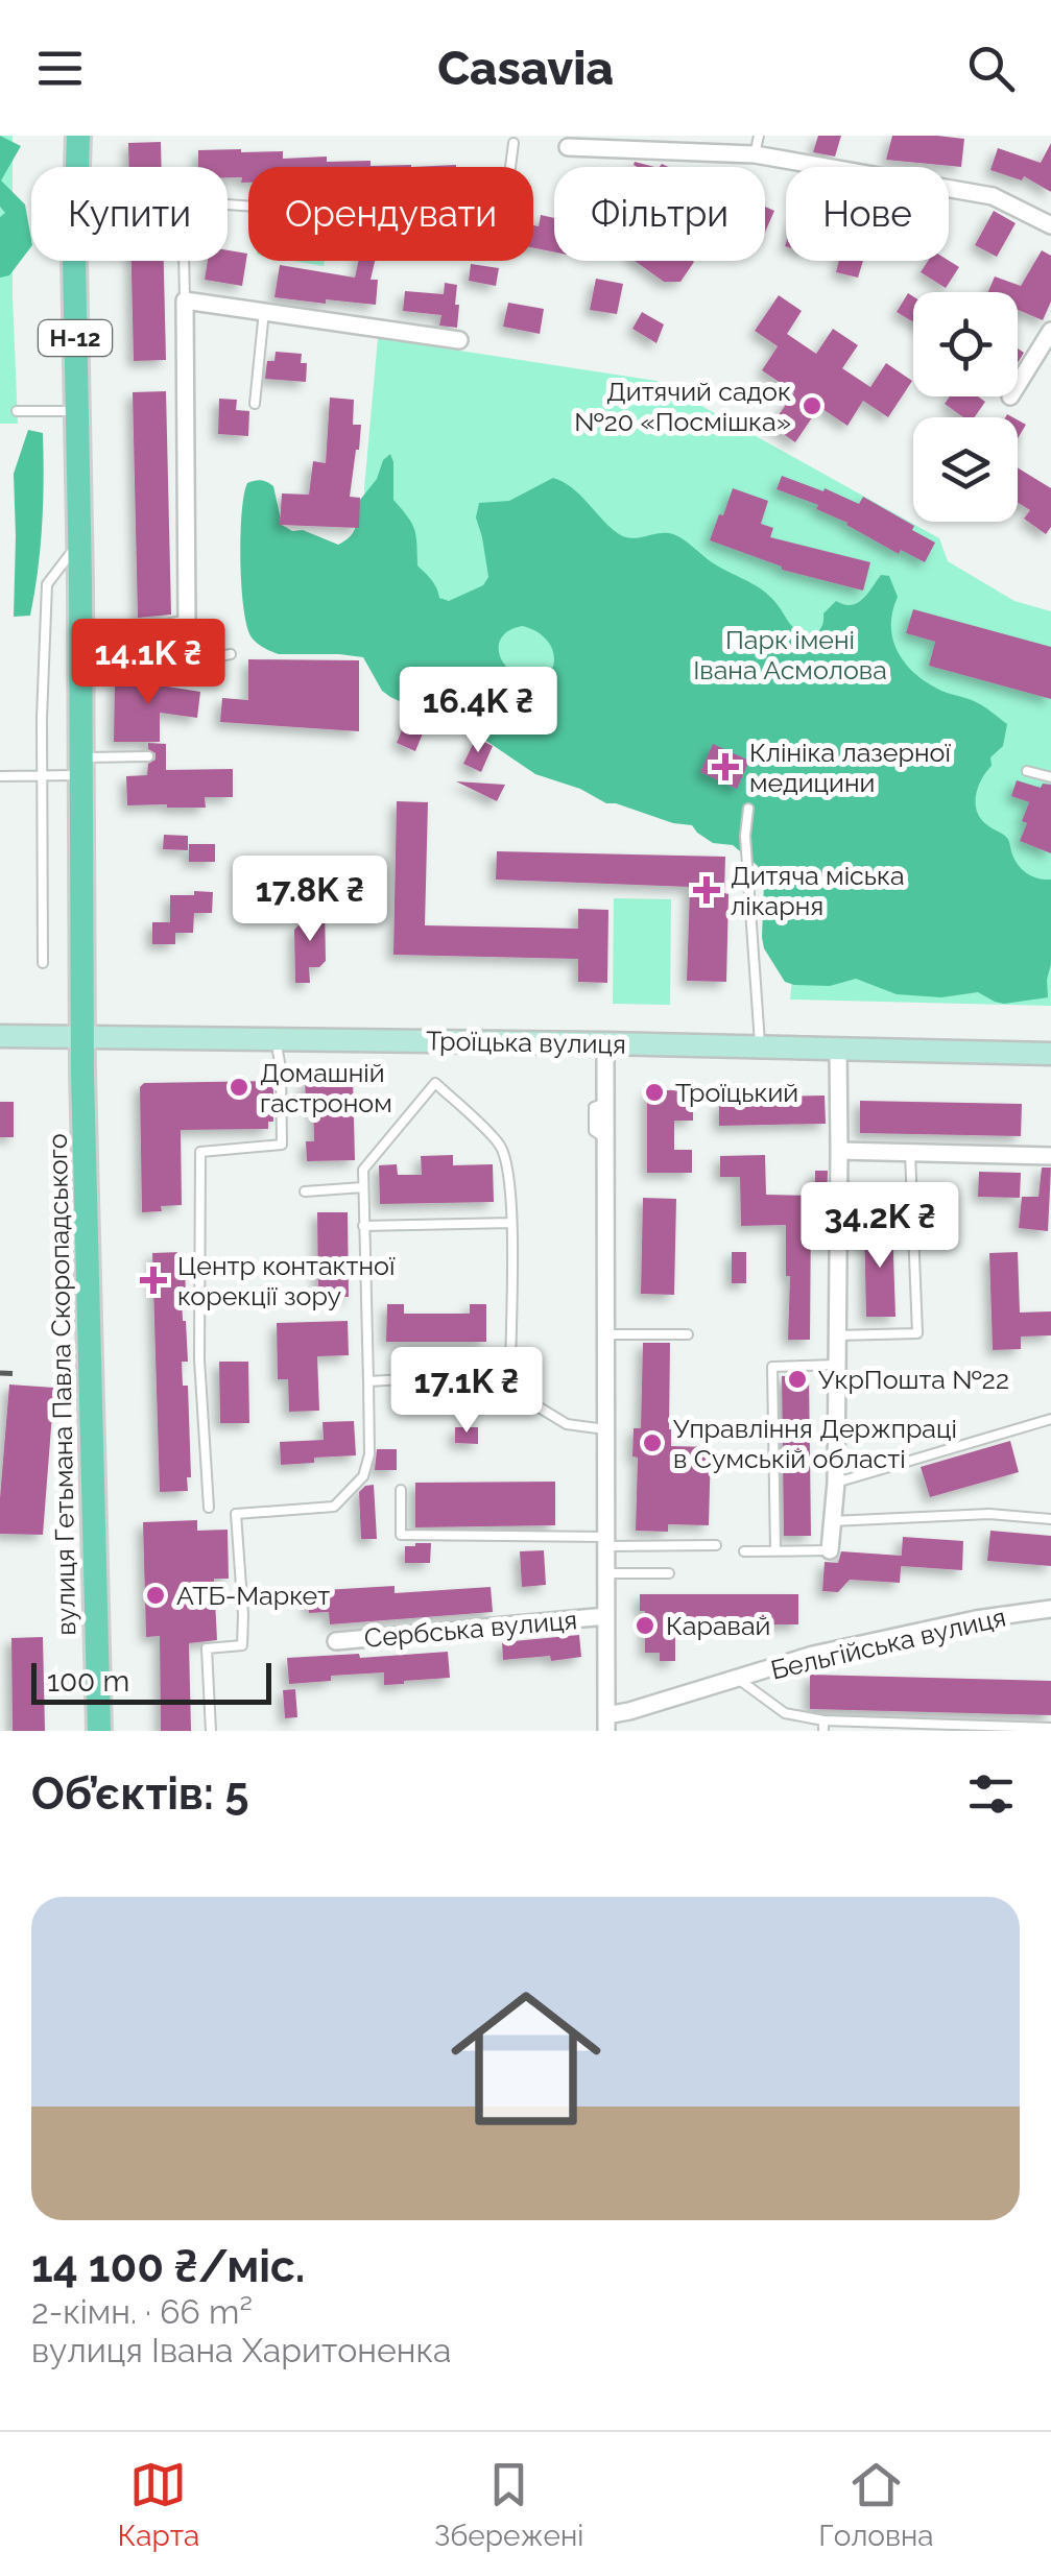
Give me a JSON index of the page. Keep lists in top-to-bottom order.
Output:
{
  "streets": {
    "main road": ["Н-12", "Троїцька вулиця", "вулиця Гетьмана Павла Скоропадського"],
    "street": ["Сербська вулиця", "Бельгійська вулиця"]
  },
  "crossings": [
    ["Н-12", "Троїцька вулиця"],
    ["Н-12", "вулиця Гетьмана Павла Скоропадського"],
    ["Троїцька вулиця", "вулиця Гетьмана Павла Скоропадського"]
  ],
  "parks": ["Парк імені Івана Асмолова"],
  "places": {
    "other": [
      "Дитячий садок №20 «Посмішка»",
      "Домашній гастроном",
      "Троїцький",
      "УкрПошта №22",
      "Управління Держпраці в Сумській області",
      "АТБ-Маркет",
      "Каравай"
    ],
    "health": ["Клініка лазерної медицини", "Дитяча міська лікарня", "Центр контактної корекції зору"]
  },
  "scale_bar": "100 m",
  "page": {
    "header": "Casavia",
    "chip": [
      "Купити",
      "Орендувати",
      "Фільтри",
      "Нове"
    ],
    "price": [
      "14.1K ₴",
      "16.4K ₴",
      "17.8K ₴",
      "34.2K ₴",
      "17.1K ₴"
    ],
    "scale": "100 m",
    "heading": "Об’єктів: 5",
    "list": [
      {
        "name": "14 100 ₴/міс.",
        "note": "2-кімн. · 66 m² · вулиця Івана Харитоненка"
      }
    ],
    "tabs": ["Карта", "Збережені", "Головна"]
  }
}
